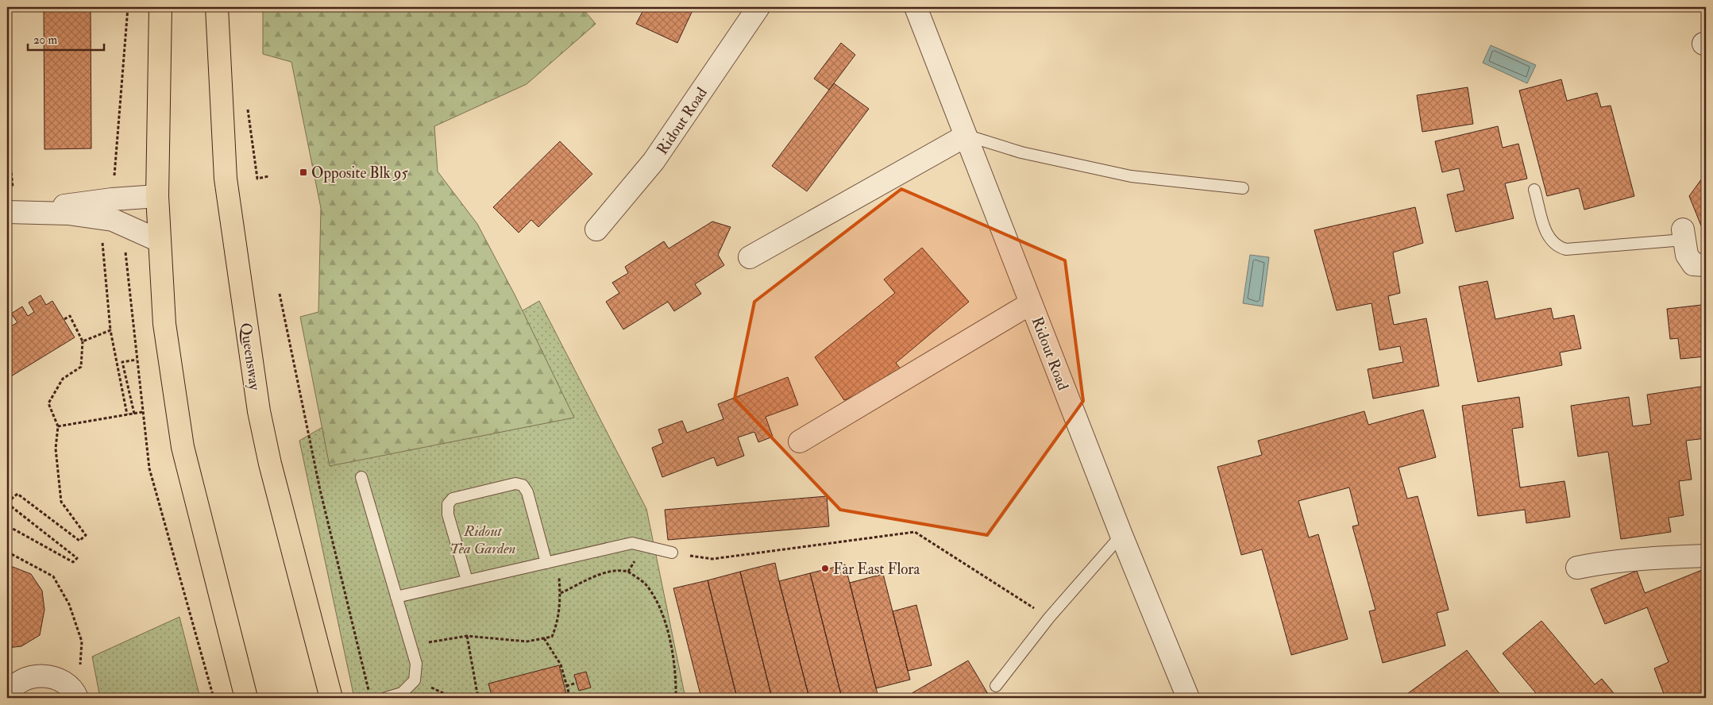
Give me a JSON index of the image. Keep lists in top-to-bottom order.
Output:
{
  "streets": {
    "highway": ["Queensway"],
    "street": ["Ridout Road"]
  },
  "parks": ["Ridout Tea Garden"],
  "places": {
    "transit": ["Opposite Blk 95"],
    "other": ["Far East Flora"]
  },
  "scale_bar": "20 m"
}
